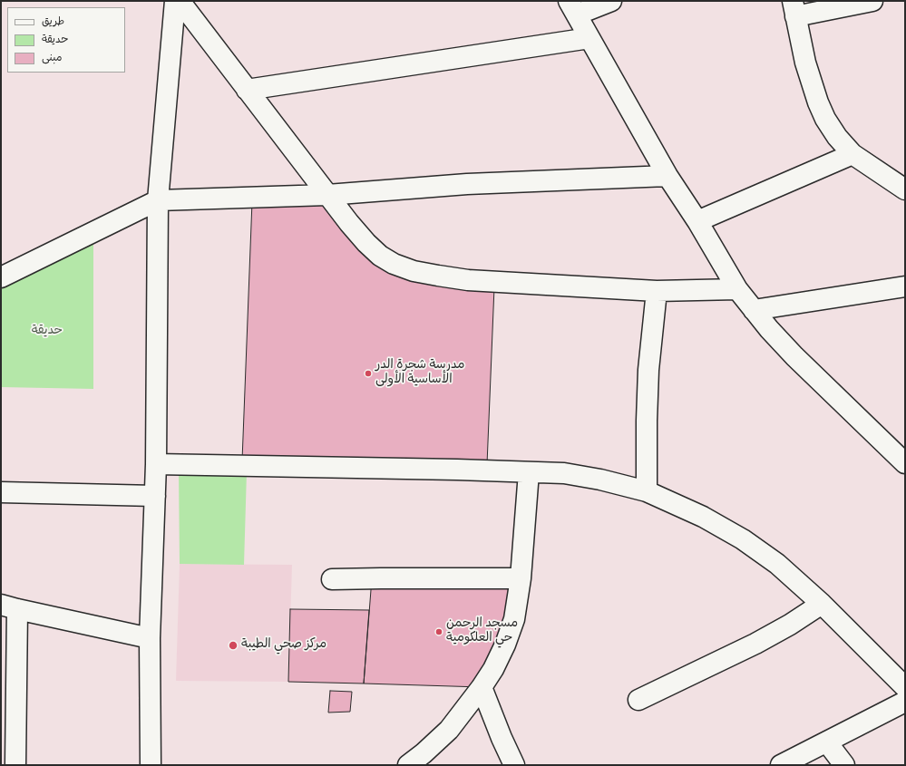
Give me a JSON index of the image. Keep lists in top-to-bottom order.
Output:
{
  "parks": ["حديقة"],
  "places": ["مدرسة شجرة الدر الأساسية الأولى", "مسجد الرحمن حي العلكومية", "مركز صحي الطيبة"],
  "legend": ["طريق", "حديقة", "مبنى"]
}
